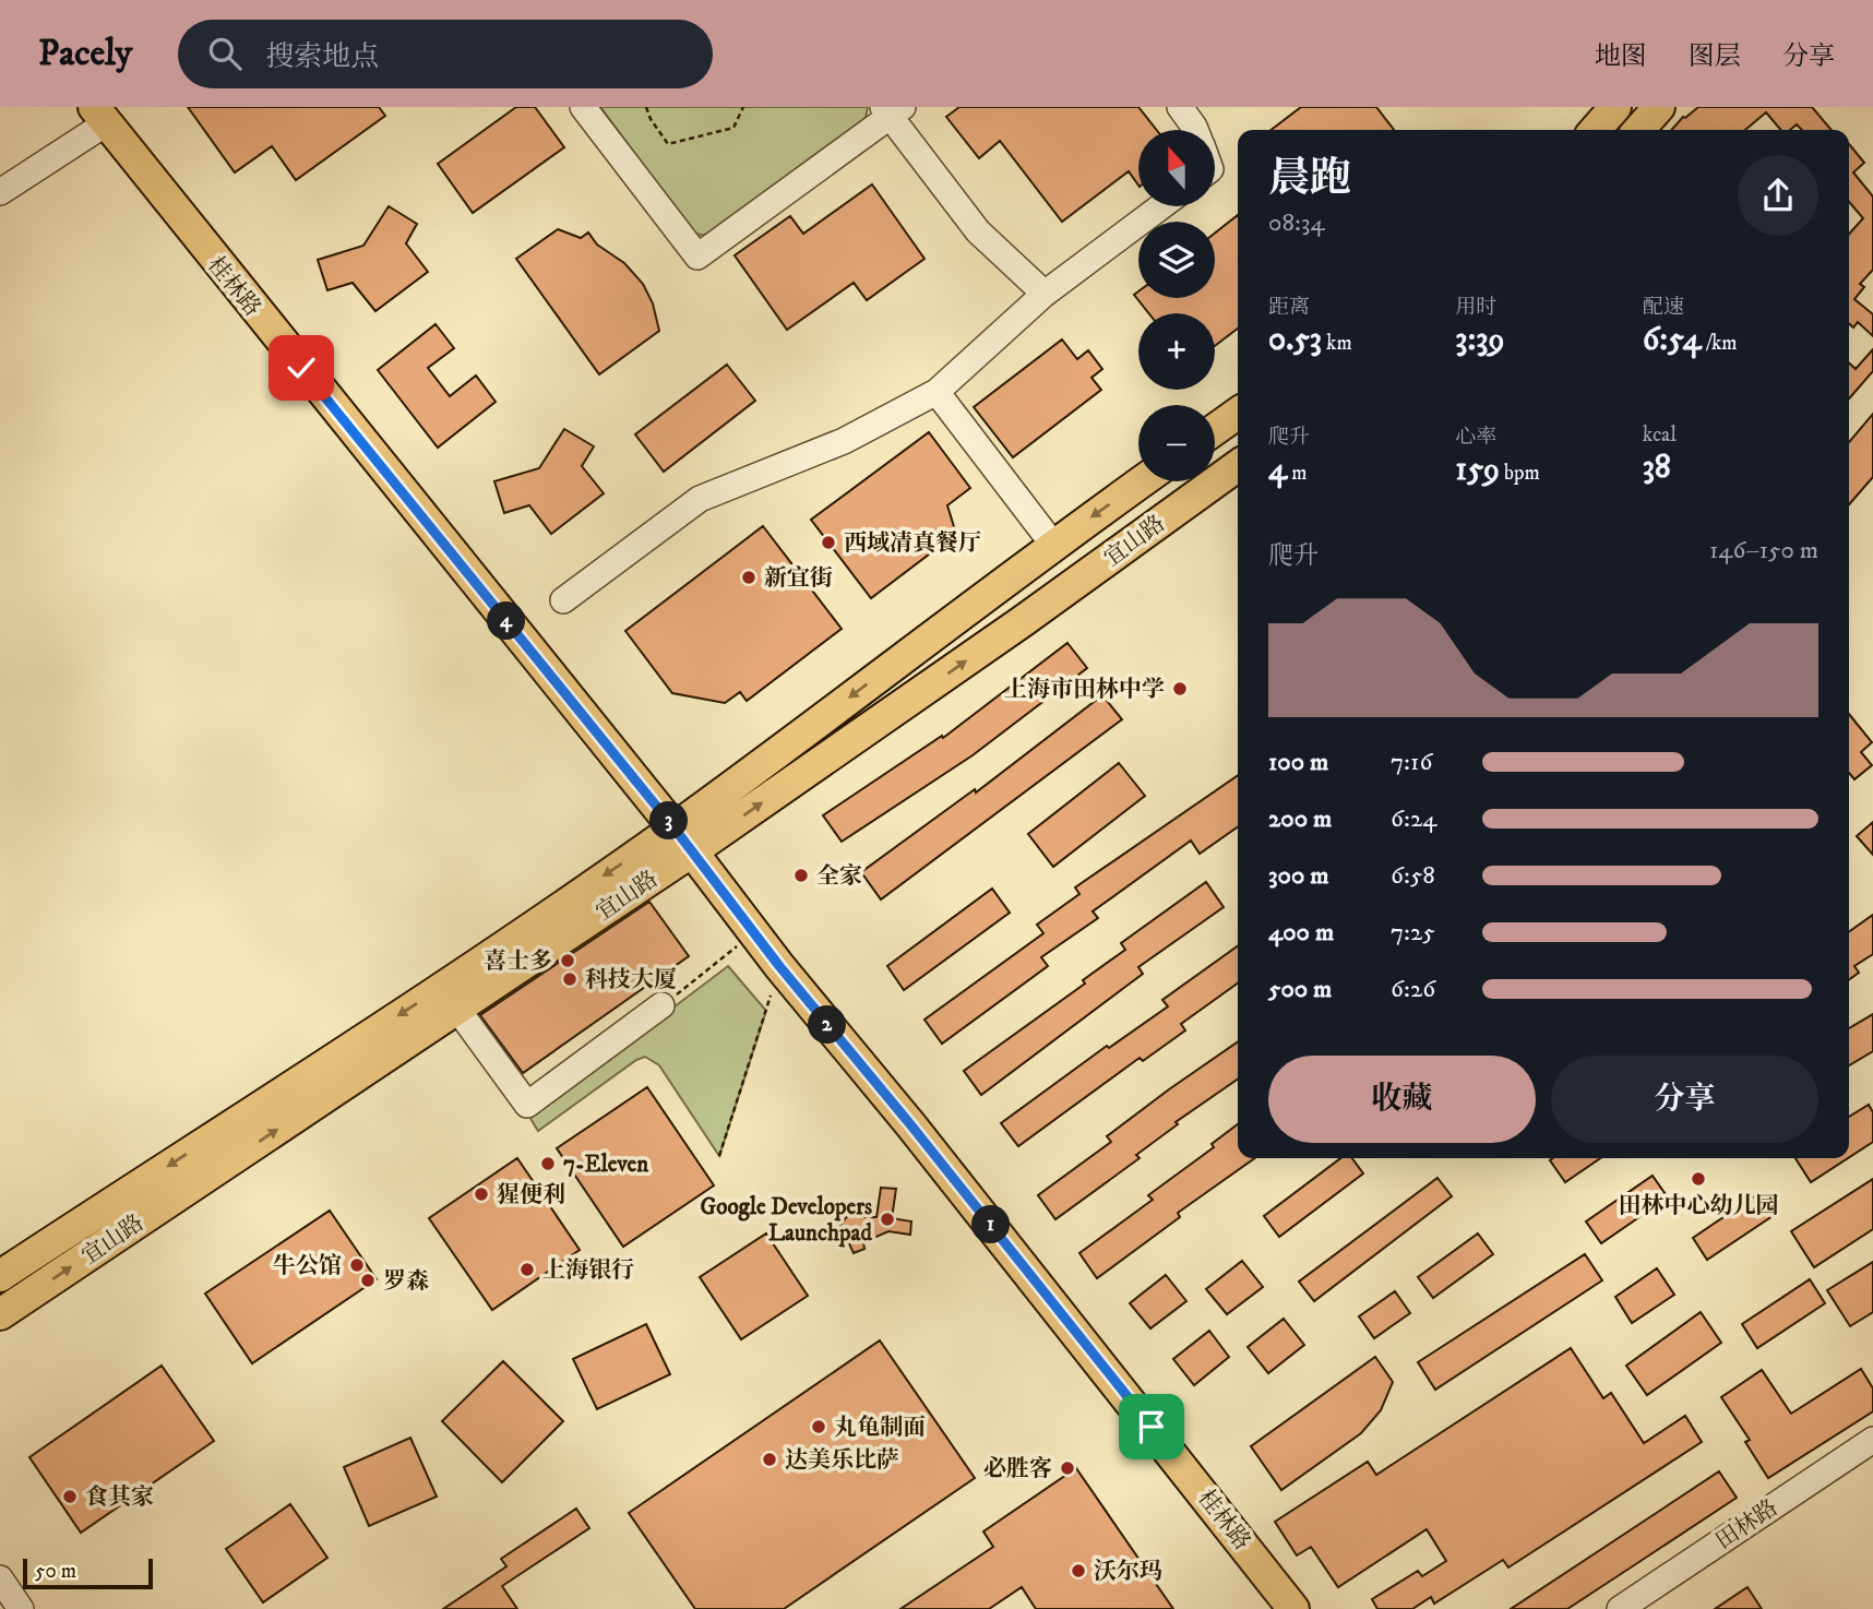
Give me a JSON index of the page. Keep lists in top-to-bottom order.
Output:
{
  "streets": {
    "main road": ["桂林路", "宜山路"],
    "street": ["田林路"]
  },
  "crossings": [
    ["桂林路", "宜山路"]
  ],
  "places": [
    "西域凊真餐厅",
    "新宜街",
    "上海市田林中学",
    "全家",
    "喜士多",
    "科技大厦",
    "7-Eleven",
    "田林中心幼儿园",
    "猩便利",
    "Google Developers Launchpad",
    "牛公馆",
    "上海银行",
    "罗森",
    "丸龟制面",
    "达美乐比萨",
    "必胜客",
    "食其家",
    "沃尔玛"
  ],
  "scale_bar": "50 m",
  "north": "top",
  "page": {
    "header": "Pacely",
    "search": "搜索地点",
    "nav": ["地图", "图层", "分享"],
    "map_buttons": ["+", "−"],
    "heading": ["晨跑", "08:34"],
    "stats": [
      ["距离", "0.53 km"],
      ["用时", "3:39"],
      ["配速", "6:54 /km"],
      ["爬升", "4 m"],
      ["心率", "159 bpm"],
      ["kcal", "38"]
    ],
    "chart": ["爬升", "146–150 m"],
    "pins": [
      "4",
      "3",
      "2",
      "1"
    ],
    "list": [
      {
        "name": "100 m",
        "note": "7:16"
      },
      {
        "name": "200 m",
        "note": "6:24"
      },
      {
        "name": "300 m",
        "note": "6:58"
      },
      {
        "name": "400 m",
        "note": "7:25"
      },
      {
        "name": "500 m",
        "note": "6:26"
      }
    ],
    "buttons": ["收藏", "分享"],
    "scale": "50 m"
  }
}
